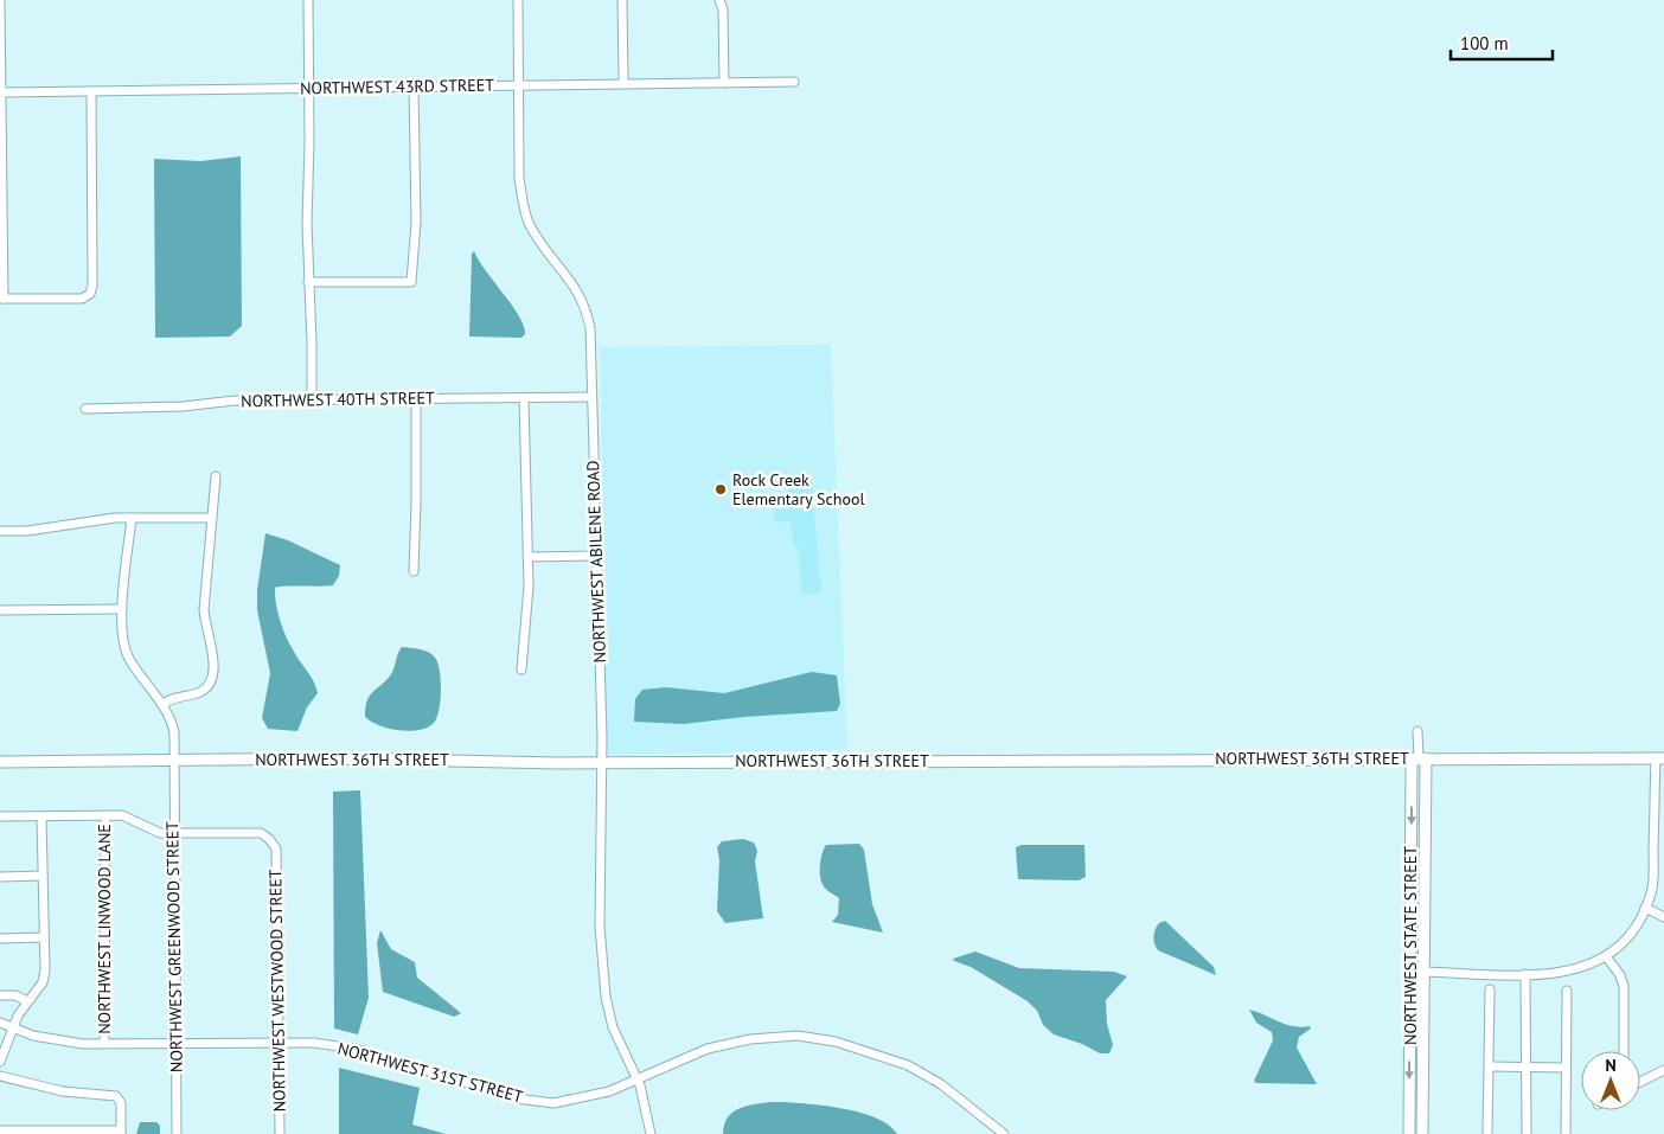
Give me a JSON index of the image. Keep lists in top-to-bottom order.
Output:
{
  "streets": {
    "main road": ["NORTHWEST 36TH STREET", "NORTHWEST STATE STREET"],
    "street": [
      "NORTHWEST 43RD STREET",
      "NORTHWEST 40TH STREET",
      "NORTHWEST ABILENE ROAD",
      "NORTHWEST LINWOOD LANE",
      "NORTHWEST GREENWOOD STREET",
      "NORTHWEST WESTWOOD STREET",
      "NORTHWEST 31ST STREET"
    ]
  },
  "crossings": [
    ["NORTHWEST 43RD STREET", "NORTHWEST ABILENE ROAD"],
    ["NORTHWEST 40TH STREET", "NORTHWEST ABILENE ROAD"],
    ["NORTHWEST ABILENE ROAD", "NORTHWEST 36TH STREET"],
    ["NORTHWEST ABILENE ROAD", "NORTHWEST 31ST STREET"],
    ["NORTHWEST 36TH STREET", "NORTHWEST STATE STREET"],
    ["NORTHWEST 36TH STREET", "NORTHWEST GREENWOOD STREET"],
    ["NORTHWEST LINWOOD LANE", "NORTHWEST WESTWOOD STREET"],
    ["NORTHWEST LINWOOD LANE", "NORTHWEST 31ST STREET"],
    ["NORTHWEST GREENWOOD STREET", "NORTHWEST WESTWOOD STREET"],
    ["NORTHWEST GREENWOOD STREET", "NORTHWEST 31ST STREET"],
    ["NORTHWEST WESTWOOD STREET", "NORTHWEST 31ST STREET"]
  ],
  "places": ["Rock Creek Elementary School"],
  "scale_bar": "100 m",
  "north": "top"
}
